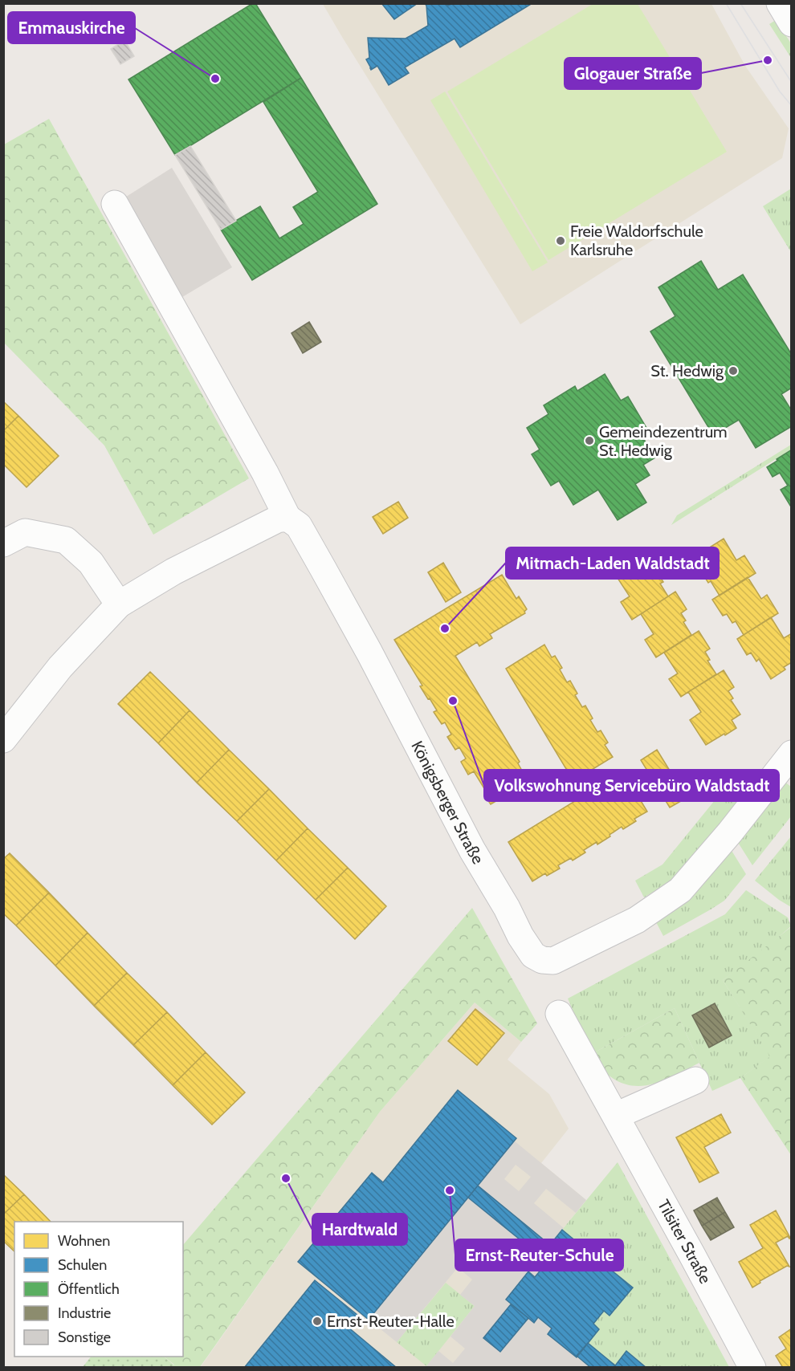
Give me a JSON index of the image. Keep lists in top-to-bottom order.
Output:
{
  "streets": {
    "street": ["Königsberger Straße", "Tilsiter Straße"]
  },
  "places": [
    "Glogauer Straße",
    "Emmauskirche",
    "Freie Waldorfschule Karlsruhe",
    "St. Hedwig",
    "Gemeindezentrum St. Hedwig",
    "Mitmach-Laden Waldstadt",
    "Volkswohnung Servicebüro Waldstadt",
    "Hardtwald",
    "Ernst-Reuter-Schule",
    "Ernst-Reuter-Halle"
  ],
  "legend": [
    "Wohnen",
    "Schulen",
    "Öffentlich",
    "Industrie",
    "Sonstige"
  ]
}
